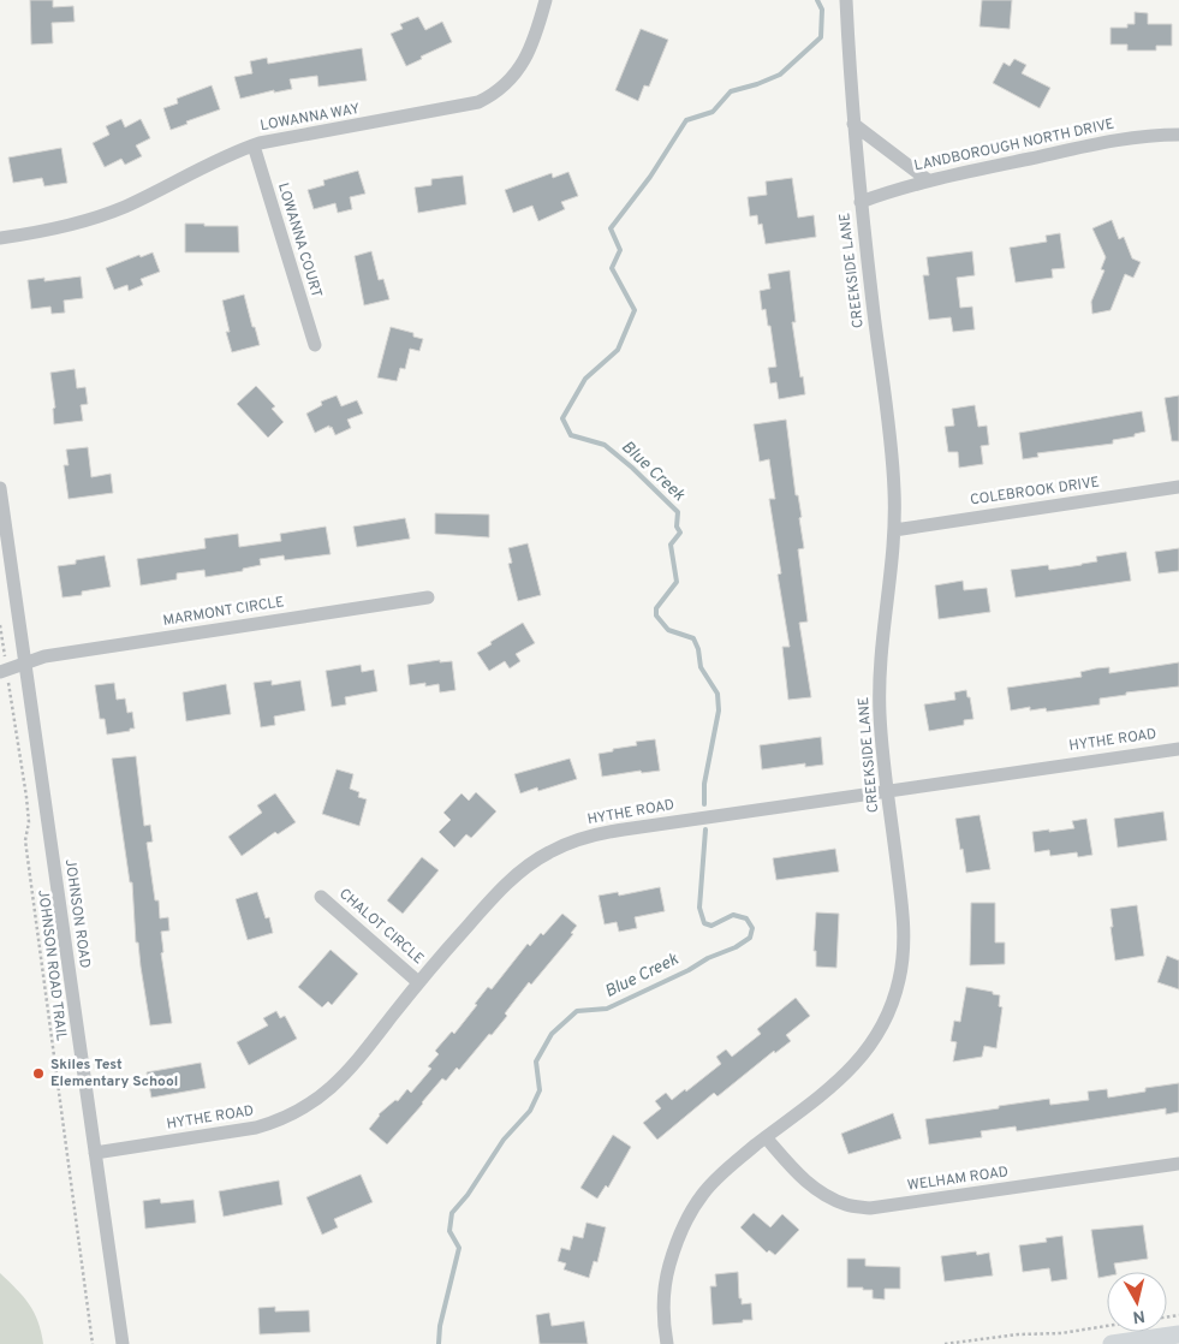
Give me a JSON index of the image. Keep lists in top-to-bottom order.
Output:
{
  "streets": {
    "street": [
      "LOWANNA WAY",
      "LANDBOROUGH NORTH DRIVE",
      "LOWANNA COURT",
      "CREEKSIDE LANE",
      "COLEBROOK DRIVE",
      "MARMONT CIRCLE",
      "HYTHE ROAD",
      "JOHNSON ROAD",
      "CHALOT CIRCLE",
      "WELHAM ROAD"
    ],
    "path": ["JOHNSON ROAD TRAIL"]
  },
  "crossings": [
    ["LOWANNA WAY", "LOWANNA COURT"],
    ["LANDBOROUGH NORTH DRIVE", "CREEKSIDE LANE"],
    ["CREEKSIDE LANE", "COLEBROOK DRIVE"],
    ["CREEKSIDE LANE", "HYTHE ROAD"],
    ["CREEKSIDE LANE", "WELHAM ROAD"],
    ["MARMONT CIRCLE", "JOHNSON ROAD"],
    ["MARMONT CIRCLE", "JOHNSON ROAD TRAIL"],
    ["HYTHE ROAD", "JOHNSON ROAD"],
    ["HYTHE ROAD", "CHALOT CIRCLE"]
  ],
  "water": ["Blue Creek"],
  "places": ["Skiles Test Elementary School"],
  "north": "bottom"
}
